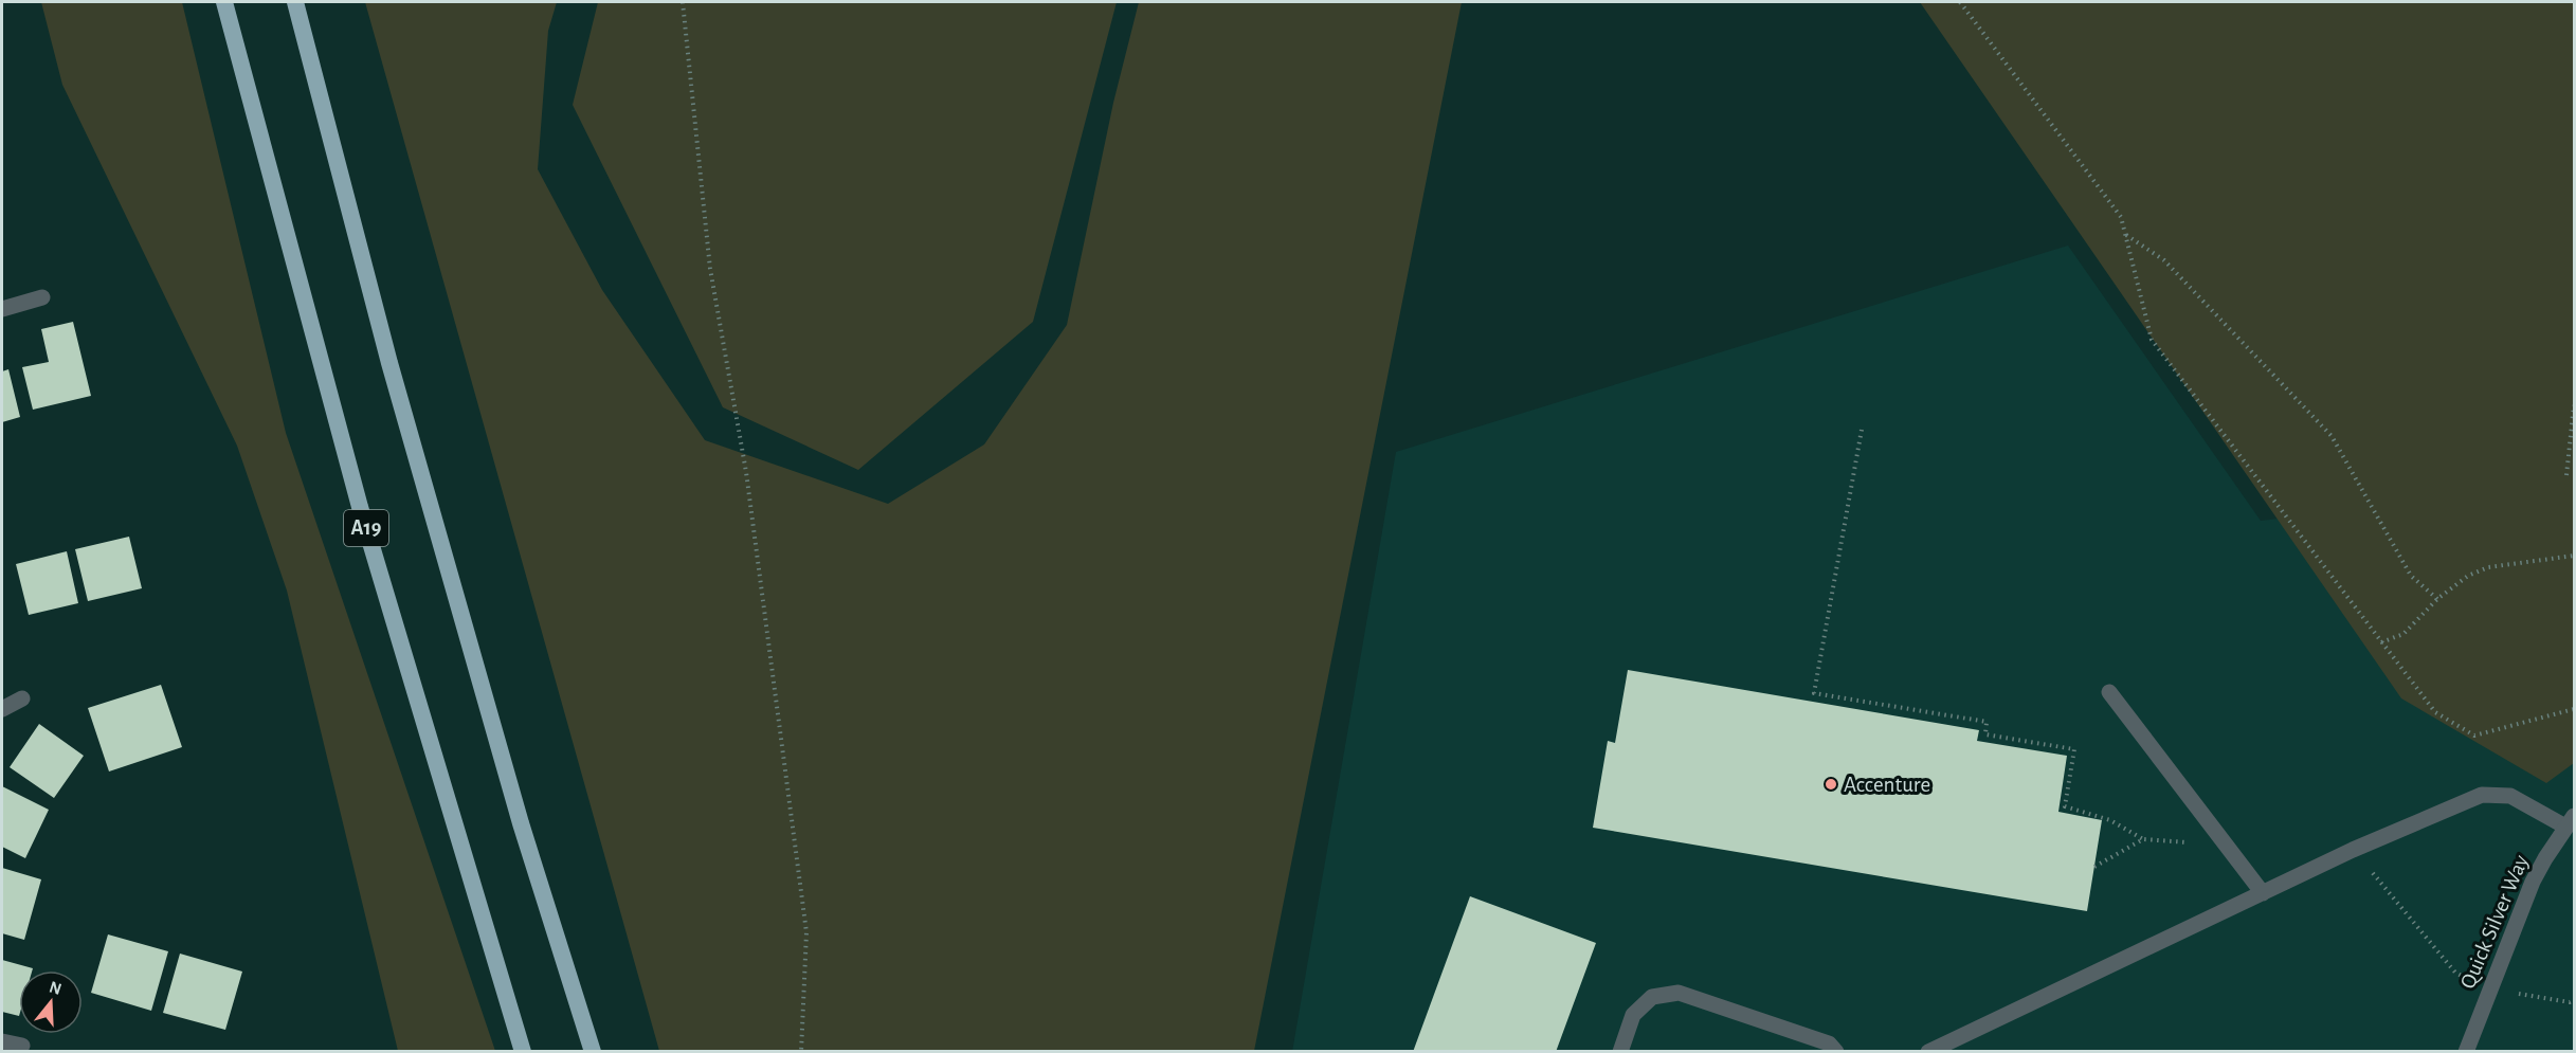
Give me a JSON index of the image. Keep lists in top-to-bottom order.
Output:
{
  "streets": {
    "highway": ["A19"],
    "street": ["Quick Silver Way"]
  },
  "places": ["Accenture"],
  "north": "top"
}
